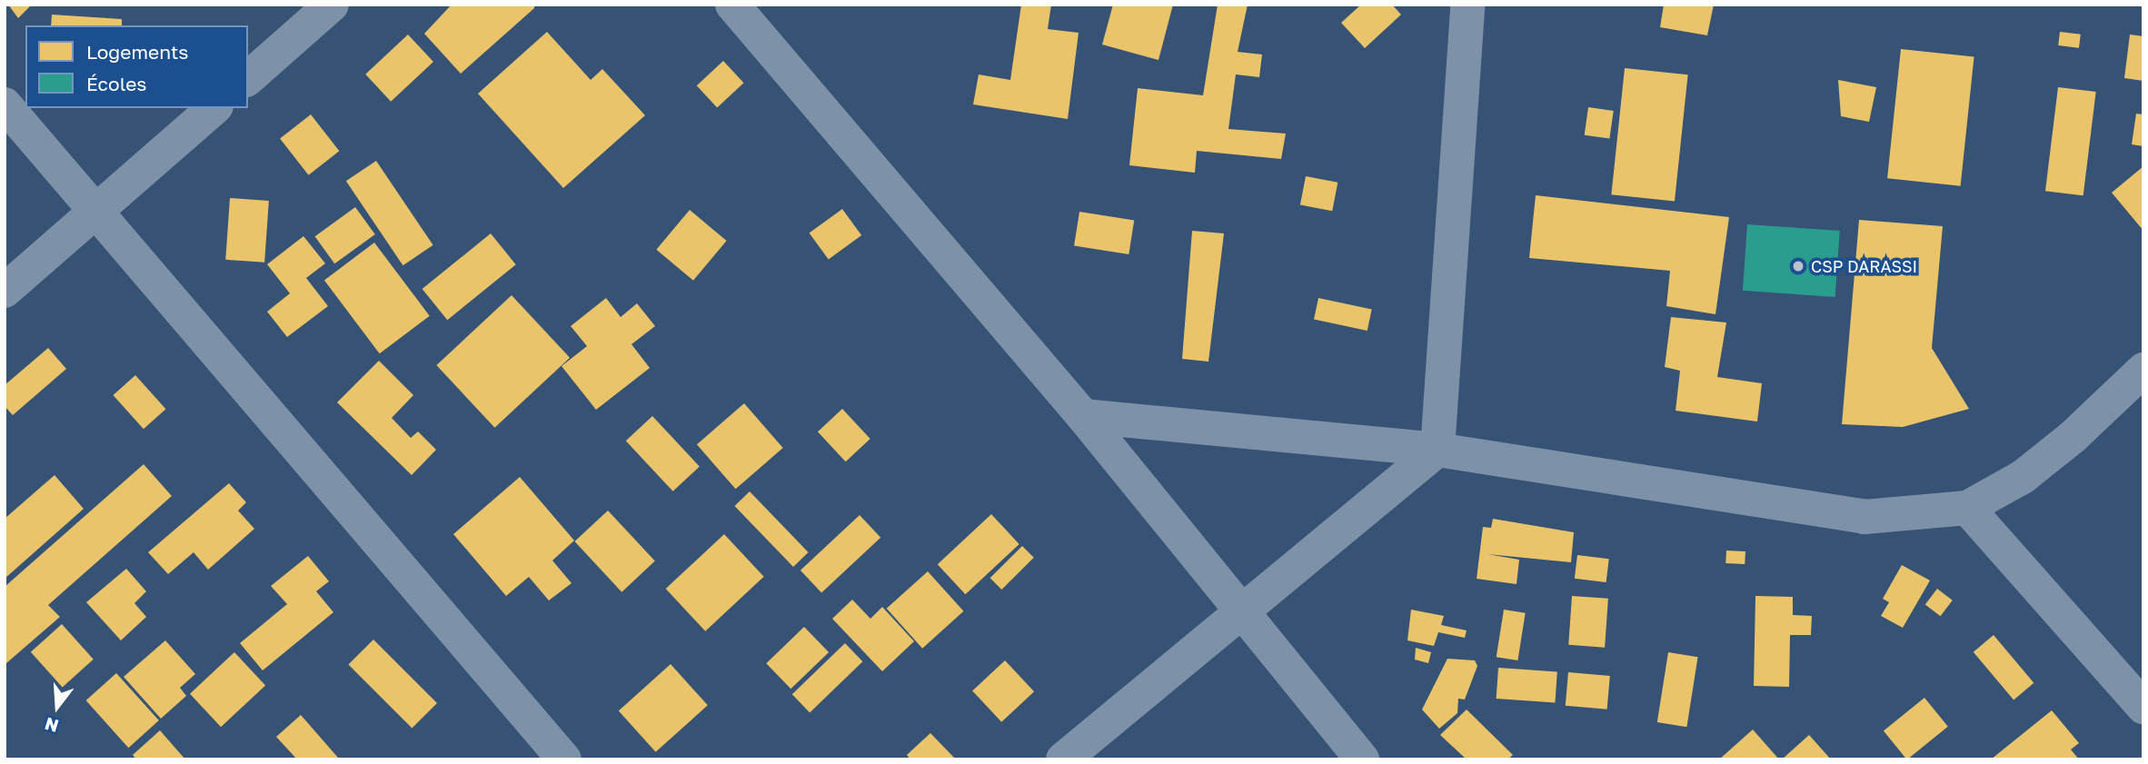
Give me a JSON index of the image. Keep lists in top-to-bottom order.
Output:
{
  "places": ["CSP DARASSI"],
  "legend": ["Logements", "Écoles"],
  "north": "bottom"
}
